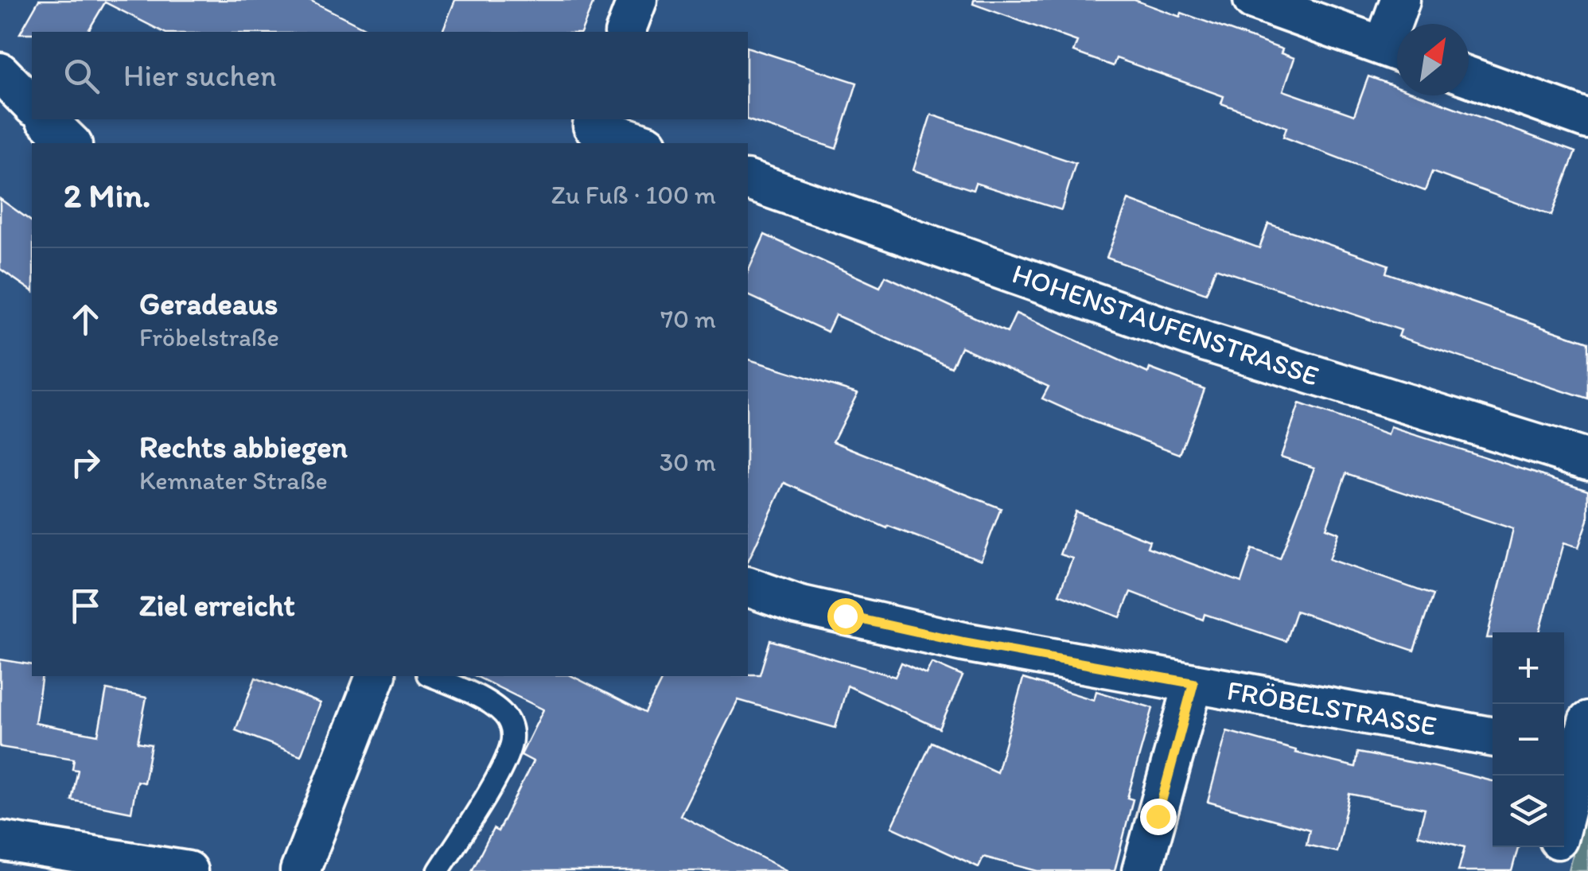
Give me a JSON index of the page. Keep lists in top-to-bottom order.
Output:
{
  "streets": {
    "street": ["HOHENSTAUFENSTRASSE", "FRÖBELSTRASSE"]
  },
  "north": "top right",
  "page": {
    "search": "Hier suchen",
    "heading": ["2 Min.", "Zu Fuß · 100 m"],
    "list": [
      ["Geradeaus", "Fröbelstraße", "70 m"],
      ["Rechts abbiegen", "Kemnater Straße", "30 m"],
      "Ziel erreicht"
    ],
    "map_buttons": ["+", "−"]
  }
}
